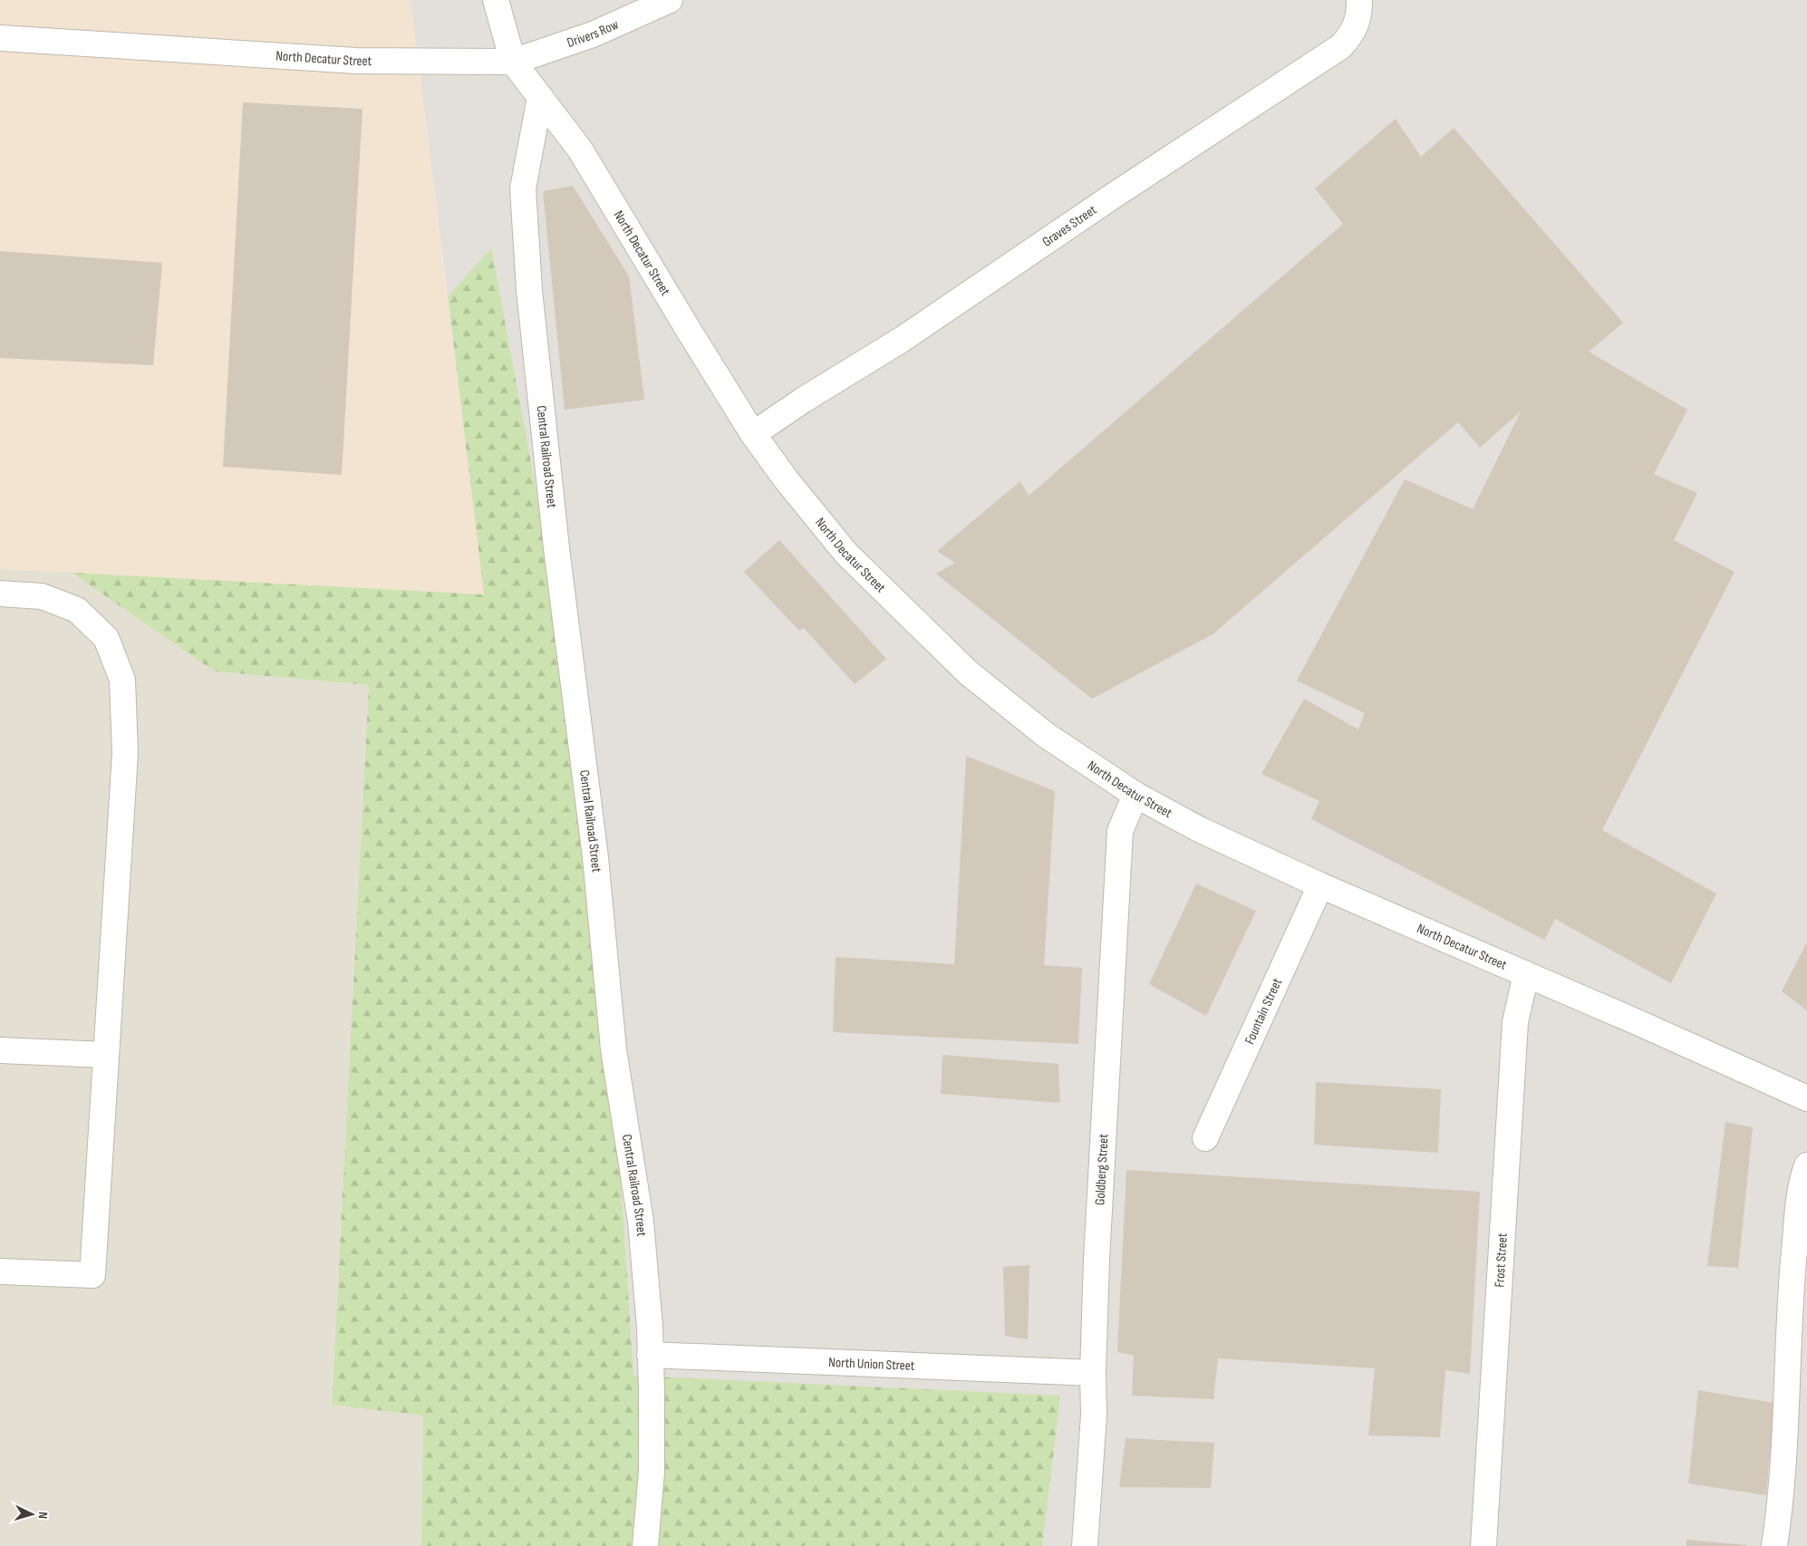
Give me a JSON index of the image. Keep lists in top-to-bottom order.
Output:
{
  "streets": {
    "street": [
      "Drivers Row",
      "North Decatur Street",
      "Graves Street",
      "Central Railroad Street",
      "Fountain Street",
      "Goldberg Street",
      "Frost Street",
      "North Union Street"
    ]
  },
  "crossings": [
    ["Drivers Row", "North Decatur Street"],
    ["North Decatur Street", "Graves Street"],
    ["North Decatur Street", "Central Railroad Street"],
    ["North Decatur Street", "Fountain Street"],
    ["North Decatur Street", "Goldberg Street"],
    ["North Decatur Street", "Frost Street"],
    ["Central Railroad Street", "North Union Street"],
    ["Goldberg Street", "North Union Street"]
  ],
  "north": "right"
}
